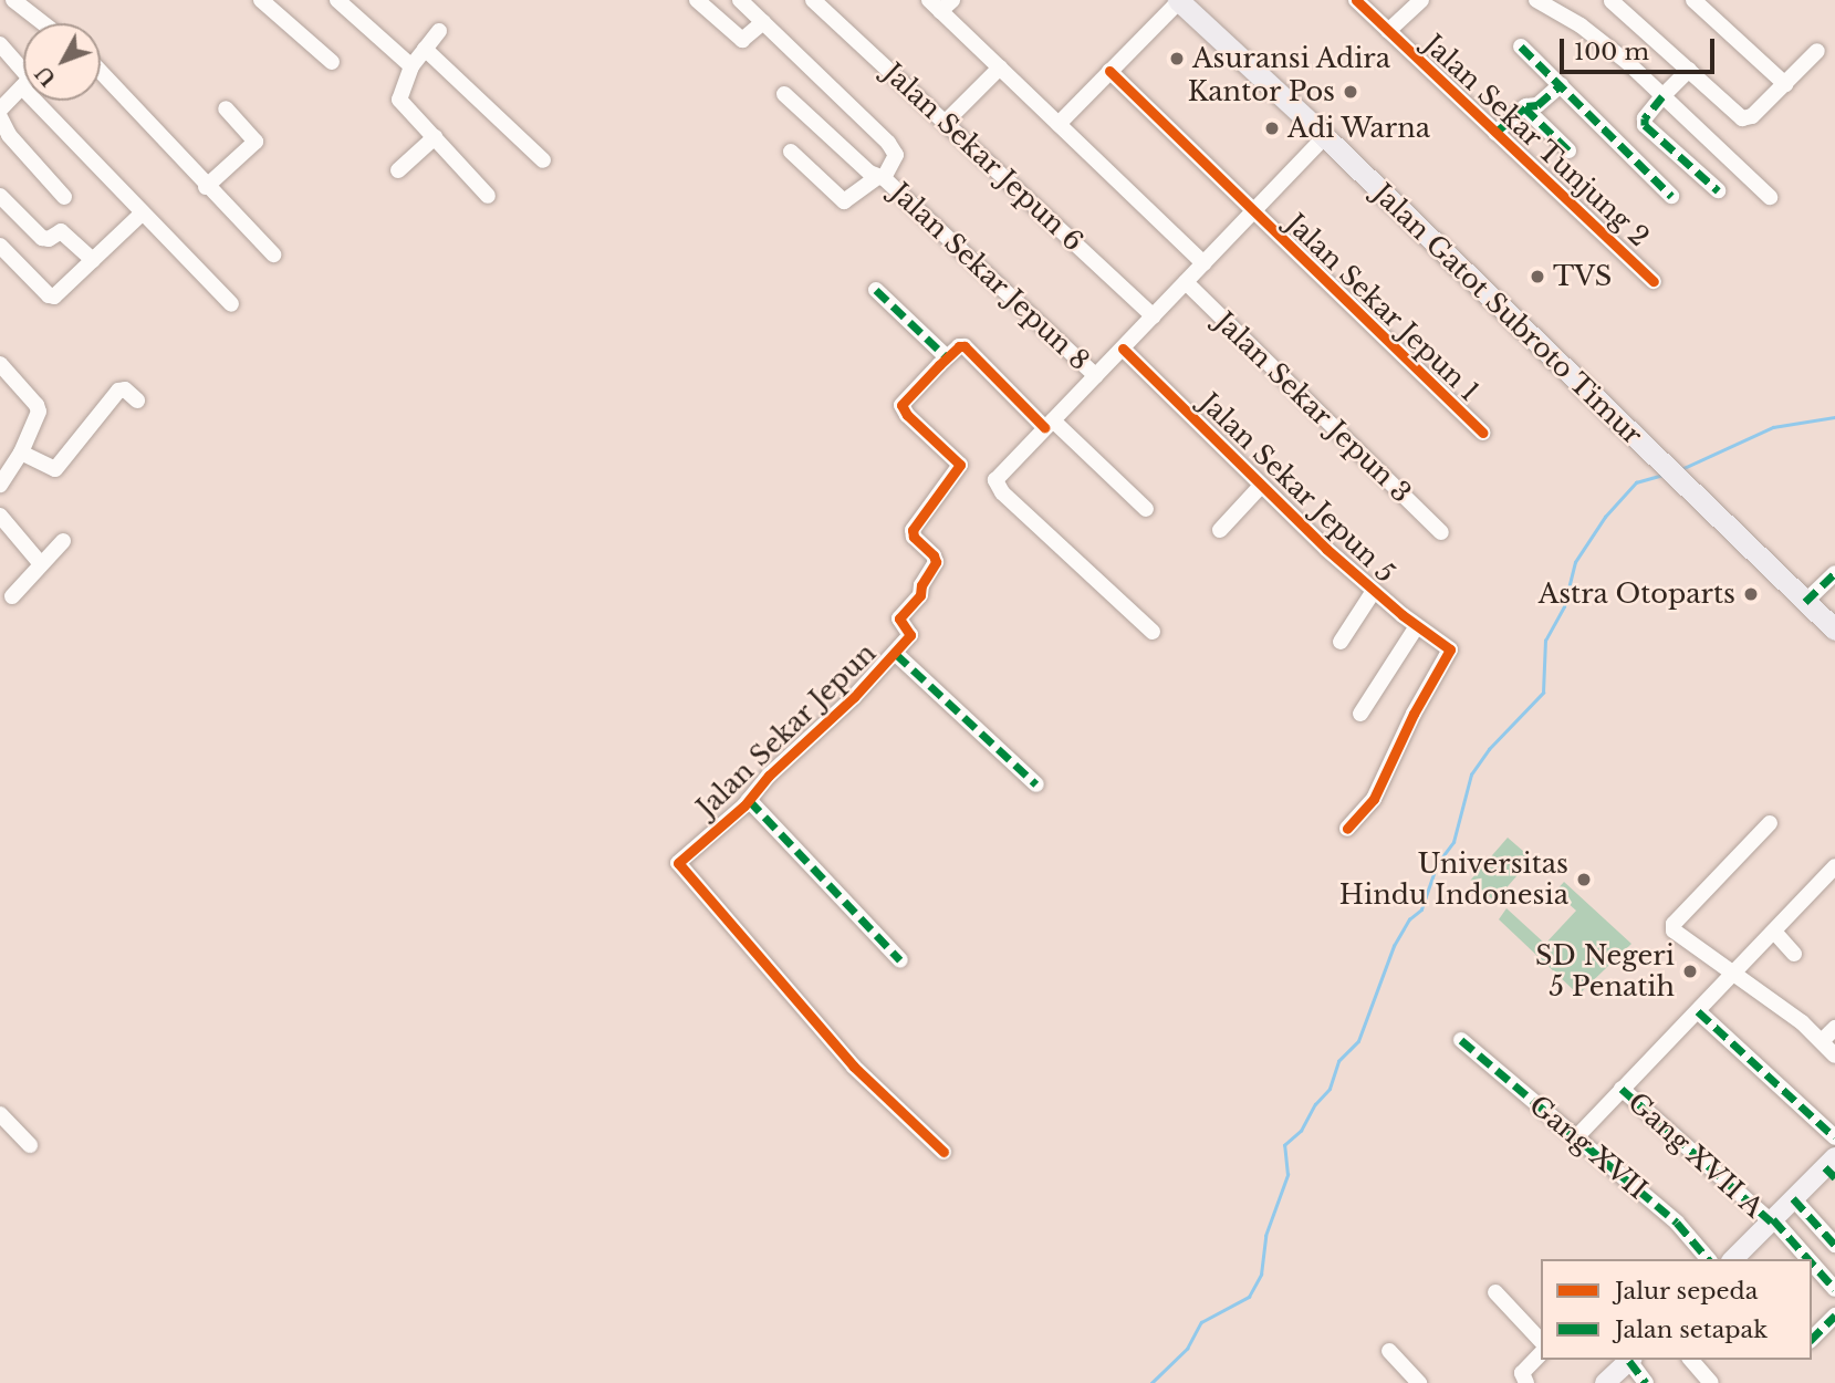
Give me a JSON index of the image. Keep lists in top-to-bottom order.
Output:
{
  "streets": {
    "highway": ["Jalan Gatot Subroto Timur"],
    "street": [
      "Jalan Sekar Tunjung 2",
      "Jalan Sekar Jepun 6",
      "Jalan Sekar Jepun 8",
      "Jalan Sekar Jepun 1",
      "Jalan Sekar Jepun 3",
      "Jalan Sekar Jepun 5",
      "Jalan Sekar Jepun",
      "Gang XVII",
      "Gang XVII A"
    ]
  },
  "places": [
    "Asuransi Adira",
    "Kantor Pos",
    "Adi Warna",
    "TVS",
    "Astra Otoparts",
    "Universitas Hindu Indonesia",
    "SD Negeri 5 Penatih"
  ],
  "legend": ["Jalur sepeda", "Jalan setapak"],
  "scale_bar": "100 m",
  "north": "bottom left"
}
